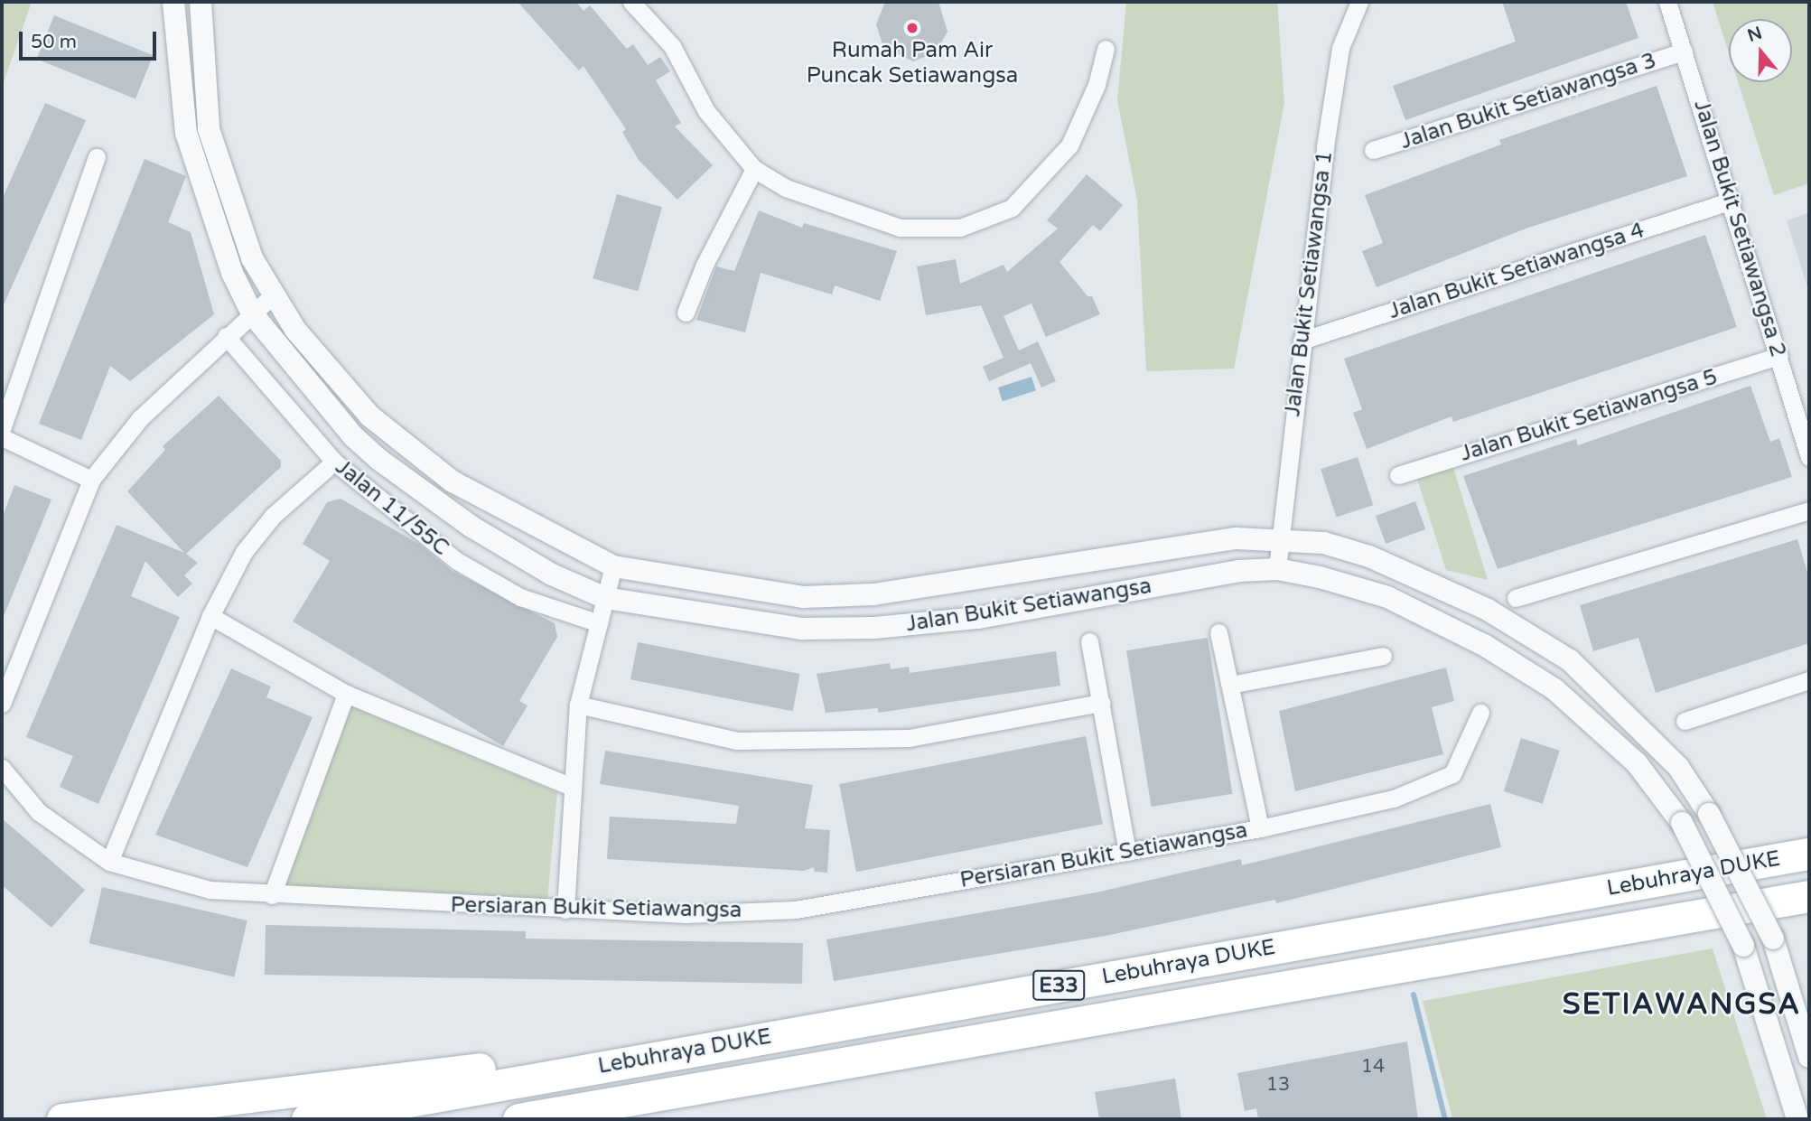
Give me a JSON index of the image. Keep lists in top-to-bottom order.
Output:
{
  "streets": {
    "highway": ["Lebuhraya DUKE", "E33"],
    "street": [
      "Jalan Bukit Setiawangsa 3",
      "Jalan Bukit Setiawangsa 2",
      "Jalan Bukit Setiawangsa 4",
      "Jalan Bukit Setiawangsa 1",
      "Jalan Bukit Setiawangsa 5",
      "Jalan 11/55C",
      "Jalan Bukit Setiawangsa",
      "Persiaran Bukit Setiawangsa"
    ]
  },
  "crossings": [
    ["Jalan Bukit Setiawangsa 3", "Jalan Bukit Setiawangsa 2"],
    ["Jalan Bukit Setiawangsa 2", "Jalan Bukit Setiawangsa 4"],
    ["Jalan Bukit Setiawangsa 2", "Jalan Bukit Setiawangsa 5"],
    ["Jalan Bukit Setiawangsa 4", "Jalan Bukit Setiawangsa 1"],
    ["Jalan Bukit Setiawangsa 1", "Jalan Bukit Setiawangsa"]
  ],
  "districts": ["SETIAWANGSA"],
  "places": ["Rumah Pam Air Puncak Setiawangsa"],
  "house_numbers": ["14", "13"],
  "scale_bar": "50 m",
  "north": "top"
}
